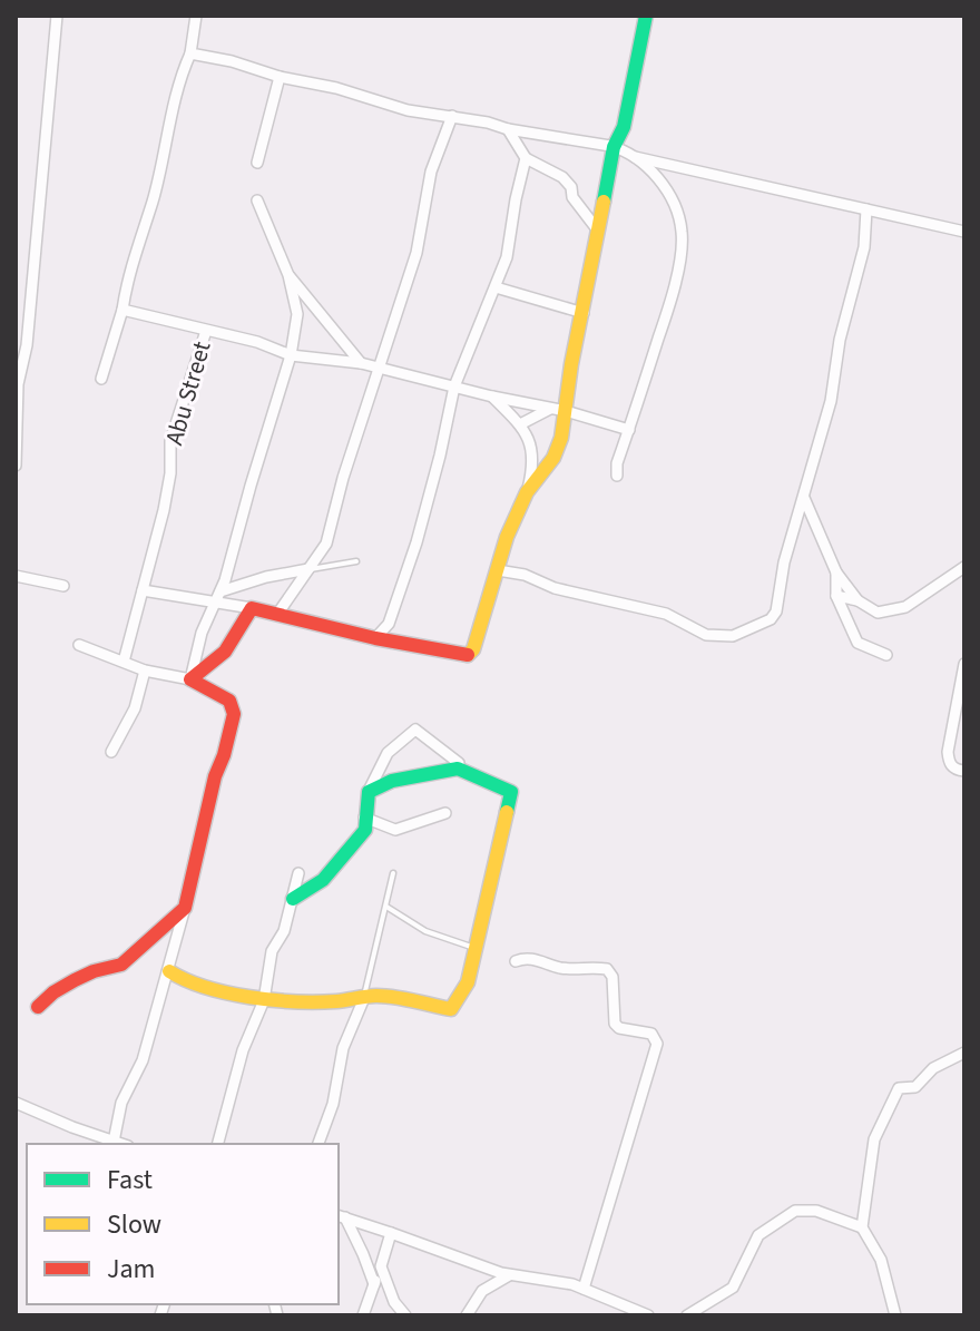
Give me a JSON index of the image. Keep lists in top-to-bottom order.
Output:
{
  "streets": {
    "street": ["Abu Street"]
  },
  "legend": ["Fast", "Slow", "Jam"]
}
